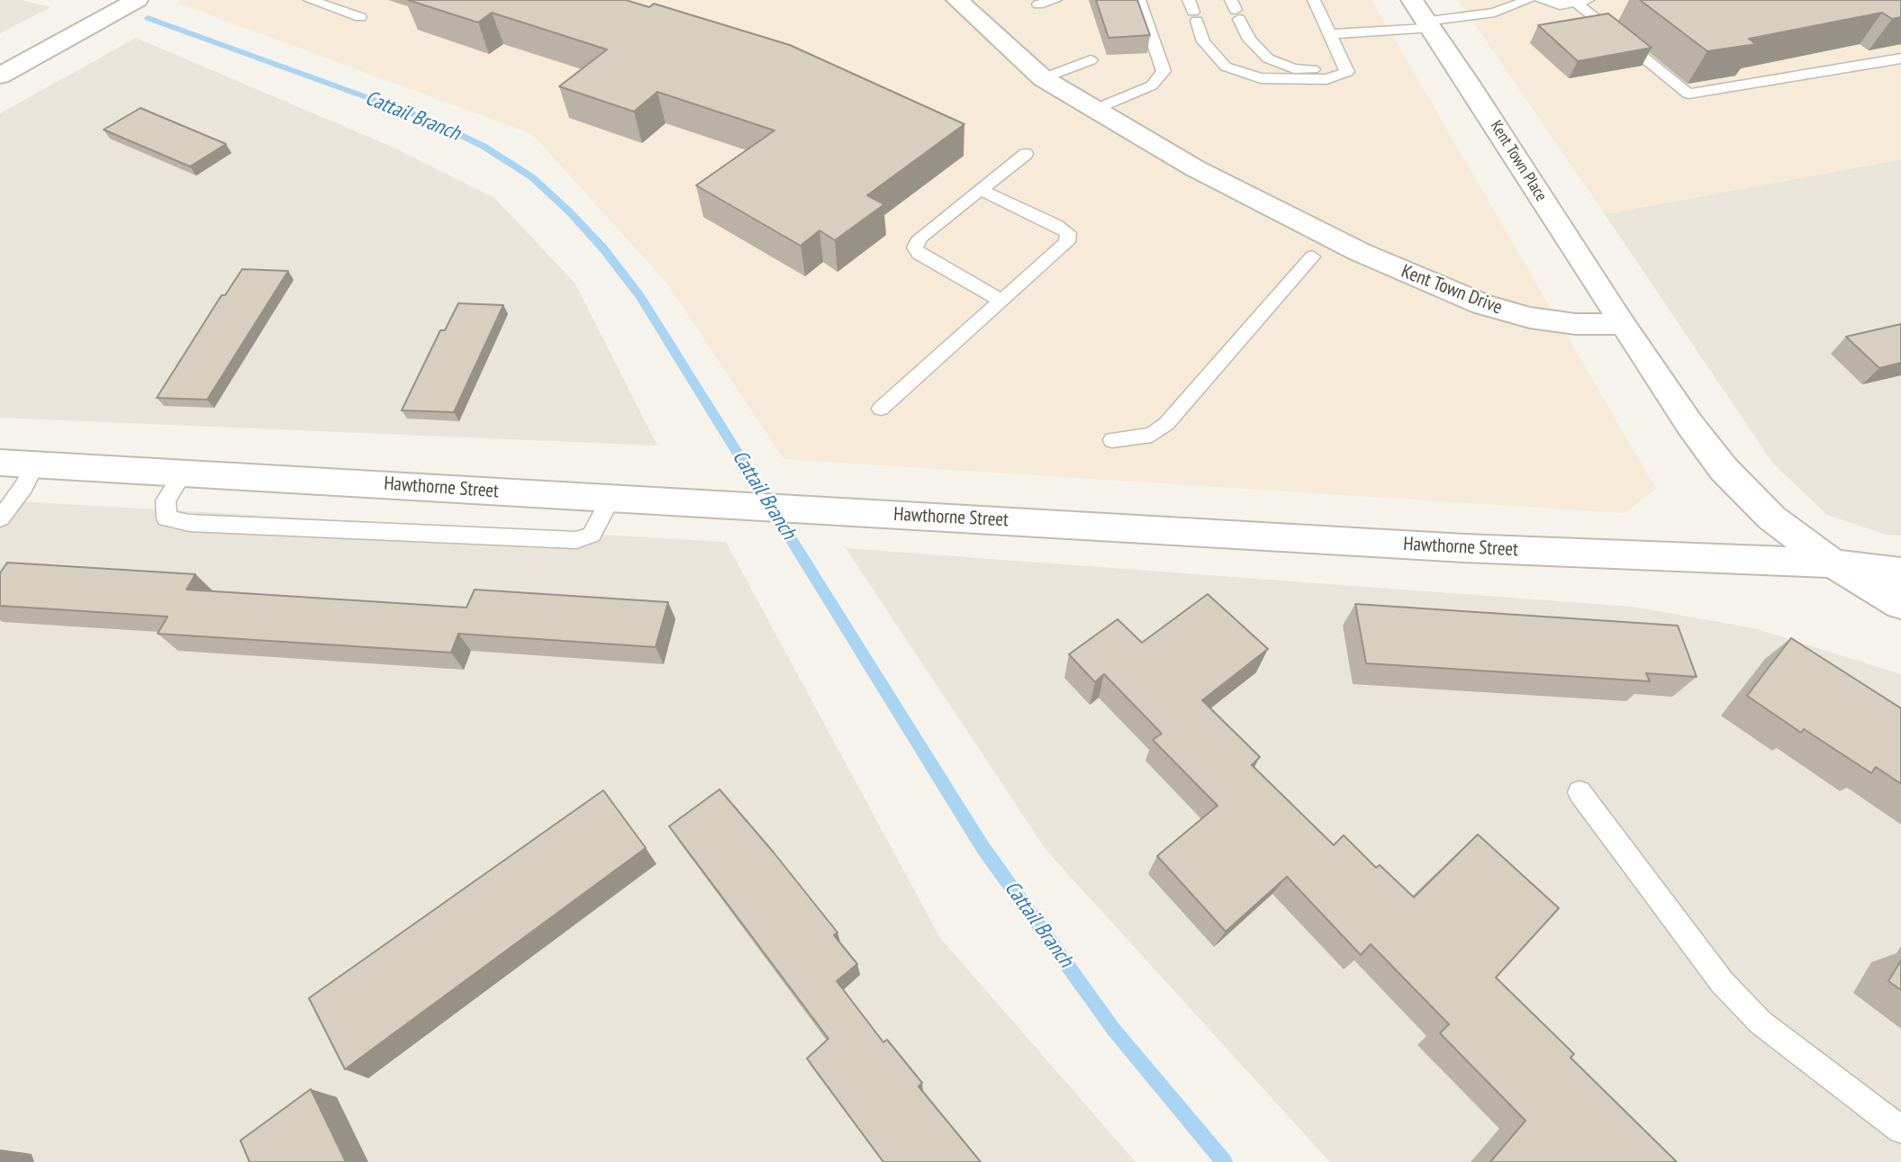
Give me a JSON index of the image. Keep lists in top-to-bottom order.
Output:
{
  "streets": {
    "street": ["Kent Town Place", "Kent Town Drive", "Hawthorne Street"]
  },
  "crossings": [
    ["Kent Town Place", "Kent Town Drive"]
  ],
  "water": ["Cattail Branch"]
}
